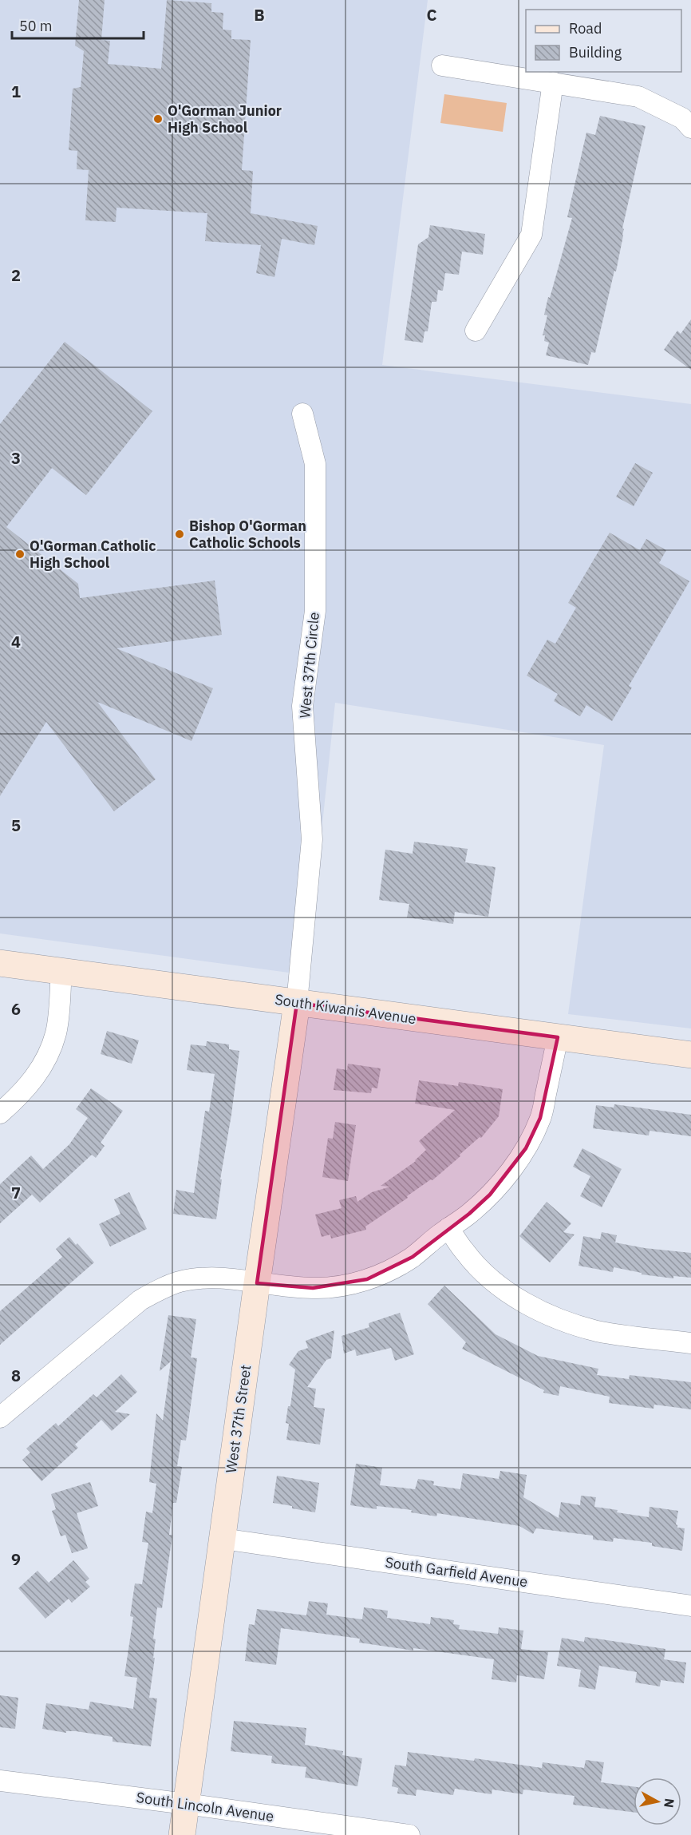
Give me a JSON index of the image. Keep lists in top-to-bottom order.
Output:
{
  "streets": {
    "street": [
      "West 37th Circle",
      "South Kiwanis Avenue",
      "West 37th Street",
      "South Garfield Avenue",
      "South Lincoln Avenue"
    ]
  },
  "crossings": [
    ["West 37th Circle", "South Kiwanis Avenue"],
    ["West 37th Circle", "West 37th Street"],
    ["South Kiwanis Avenue", "West 37th Street"],
    ["West 37th Street", "South Garfield Avenue"],
    ["West 37th Street", "South Lincoln Avenue"]
  ],
  "places": ["O'Gorman Junior High School", "Bishop O'Gorman Catholic Schools", "O'Gorman Catholic High School"],
  "legend": ["Road", "Building"],
  "scale_bar": "50 m",
  "north": "right",
  "grid": {
    "columns": ["B", "C"],
    "rows": [
      "1",
      "2",
      "3",
      "4",
      "5",
      "6",
      "7",
      "8",
      "9"
    ]
  }
}
